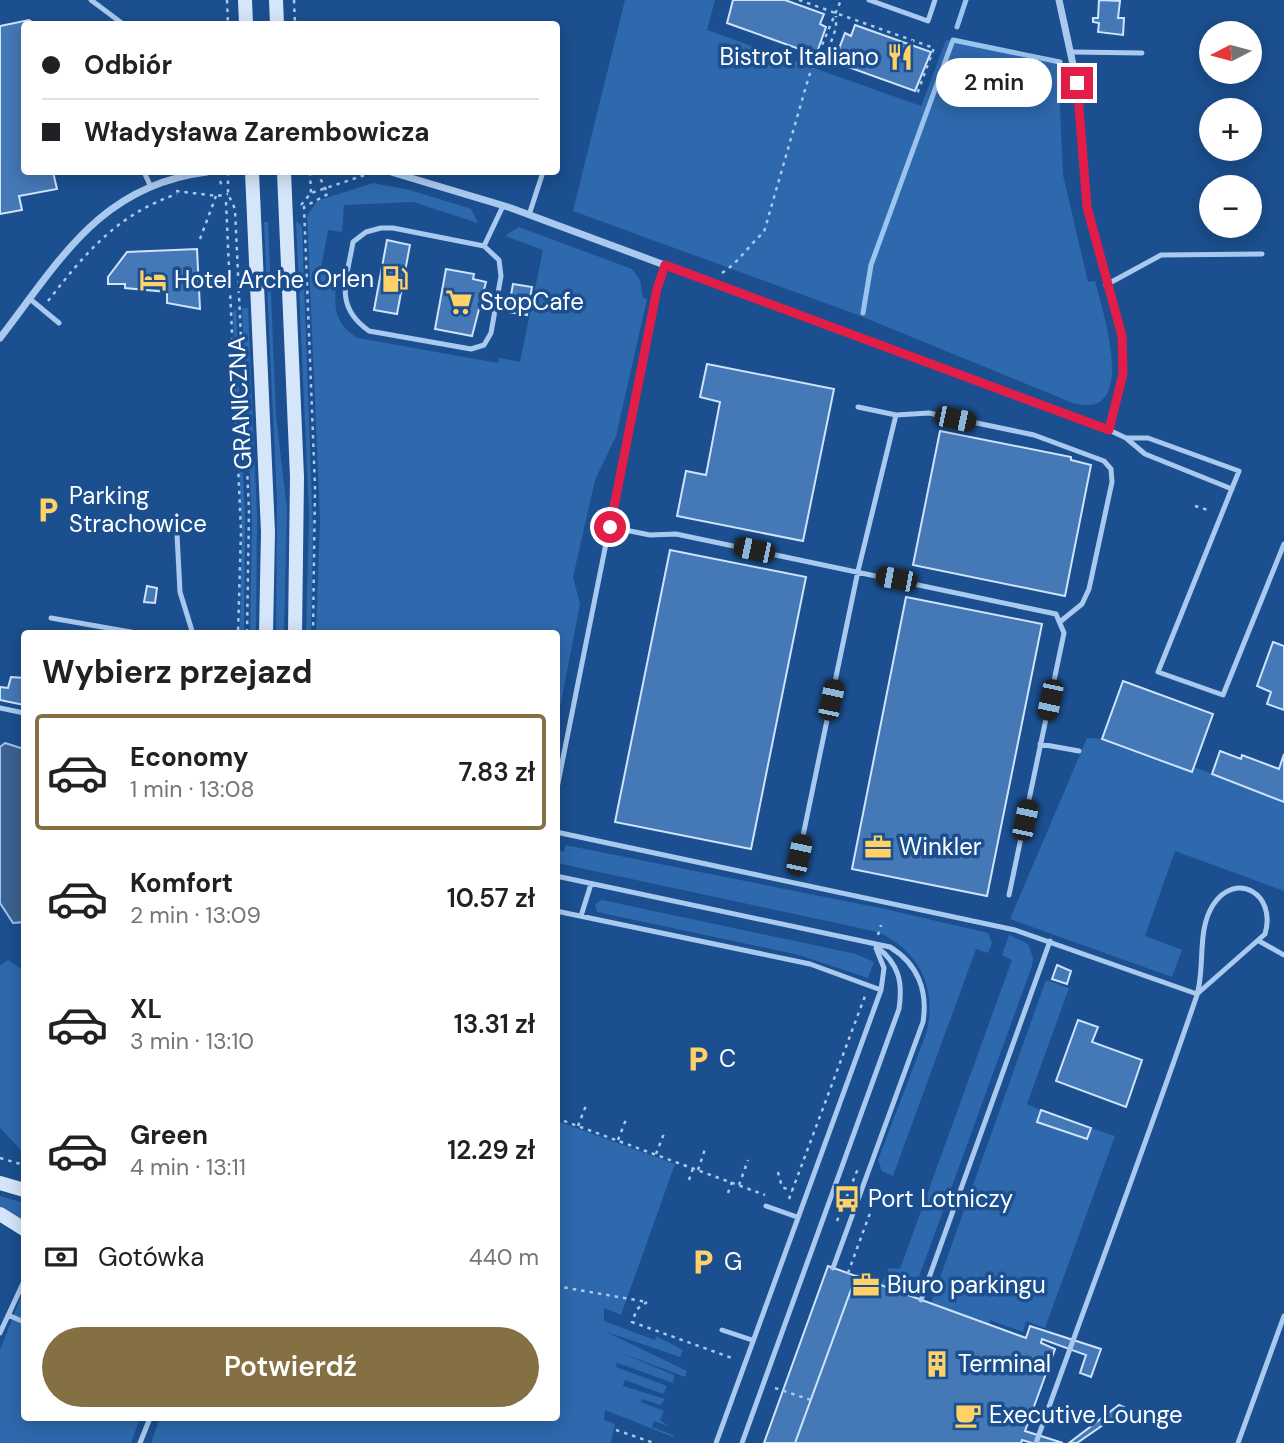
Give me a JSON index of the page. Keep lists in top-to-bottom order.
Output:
{
  "streets": {
    "main road": ["GRANICZNA"]
  },
  "places": {
    "restaurant": ["Bistrot Italiano"],
    "fuel station": ["Orlen"],
    "hotel": ["Hotel Arche"],
    "supermarket": ["StopCafe"],
    "parking": ["Parking Strachowice", "C", "G"],
    "office": ["Winkler", "Biuro parkingu"],
    "bus stop": ["Port Lotniczy"],
    "building": ["Terminal"],
    "cafe": ["Executive Lounge"]
  },
  "north": "left",
  "page": {
    "map_buttons": ["+", "−"],
    "banner": ["Odbiór", "Władysława Zarembowicza"],
    "bubble": "2 min",
    "heading": "Wybierz przejazd",
    "list": [
      {
        "name": "Economy",
        "note": "1 min · 13:08",
        "value": "7.83 zł"
      },
      {
        "name": "Komfort",
        "note": "2 min · 13:09",
        "value": "10.57 zł"
      },
      {
        "name": "XL",
        "note": "3 min · 13:10",
        "value": "13.31 zł"
      },
      {
        "name": "Green",
        "note": "4 min · 13:11",
        "value": "12.29 zł"
      }
    ],
    "pay": ["Gotówka", "440 m"],
    "buttons": "Potwierdź"
  }
}
